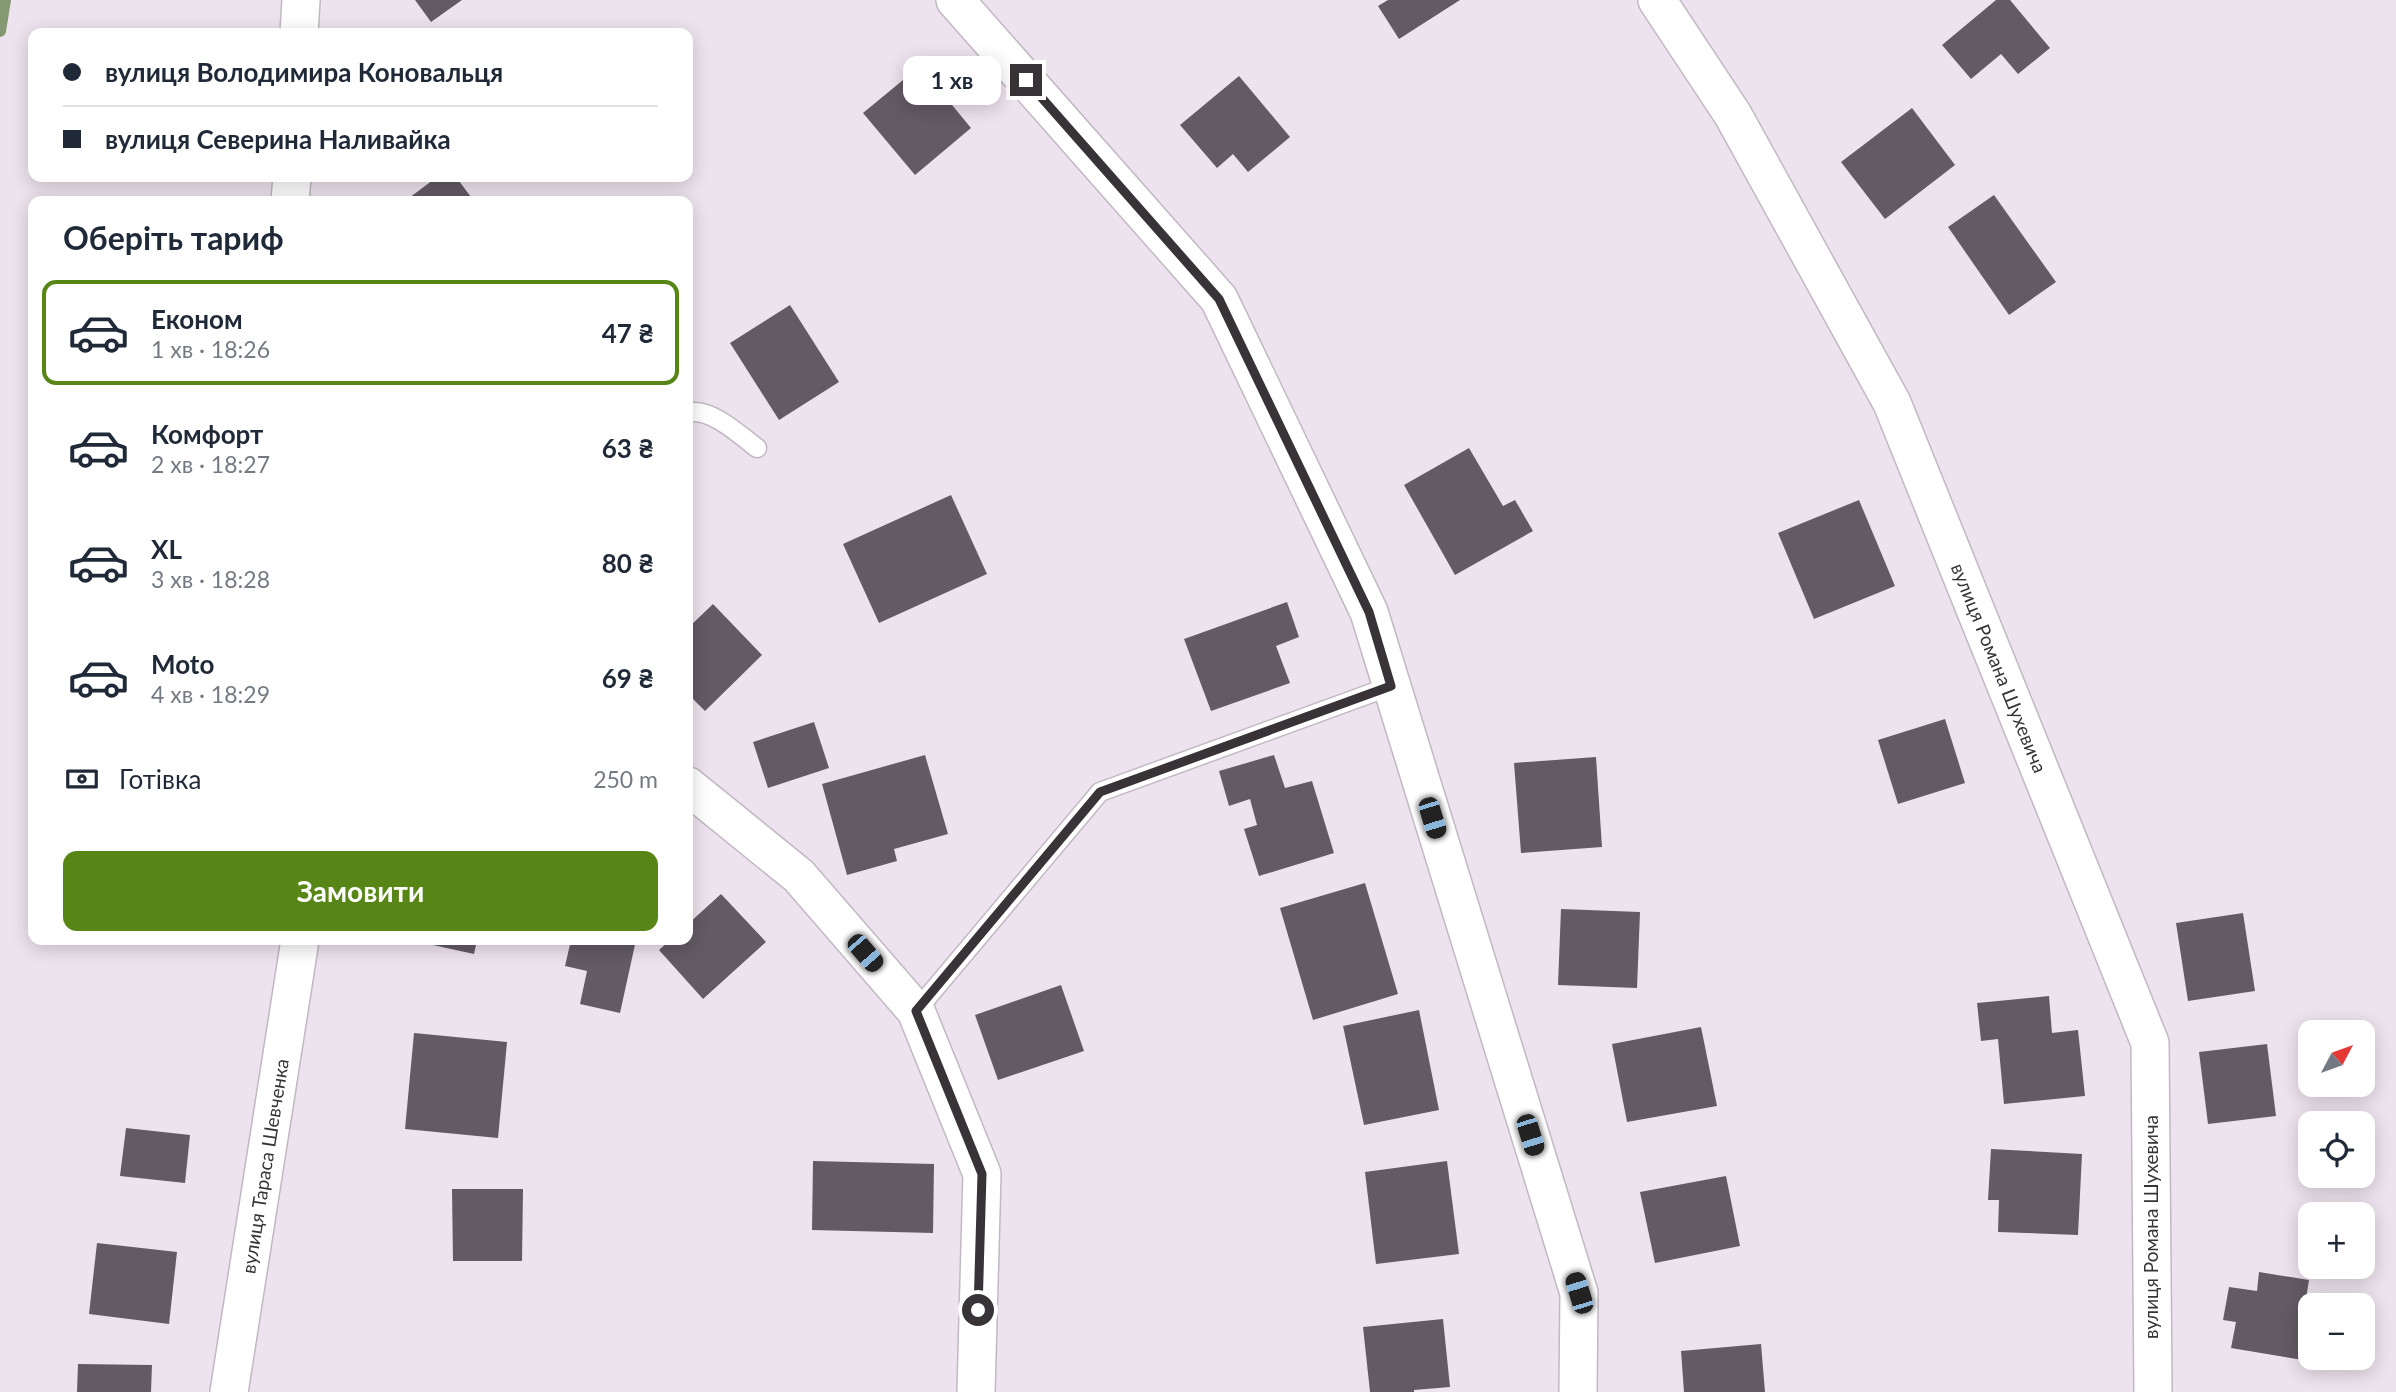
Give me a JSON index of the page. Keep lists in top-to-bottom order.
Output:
{
  "streets": {
    "street": ["вулиця Романа Шухевича", "вулиця Тараса Шевченка"]
  },
  "north": "top right",
  "page": {
    "banner": ["вулиця Володимира Коновальця", "вулиця Северина Наливайка"],
    "bubble": "1 хв",
    "heading": "Оберіть тариф",
    "list": [
      {
        "name": "Економ",
        "note": "1 хв · 18:26",
        "value": "47 ₴"
      },
      {
        "name": "Комфорт",
        "note": "2 хв · 18:27",
        "value": "63 ₴"
      },
      {
        "name": "XL",
        "note": "3 хв · 18:28",
        "value": "80 ₴"
      },
      {
        "name": "Moto",
        "note": "4 хв · 18:29",
        "value": "69 ₴"
      }
    ],
    "pay": ["Готівка", "250 m"],
    "buttons": "Замовити",
    "map_buttons": ["+", "−"]
  }
}
